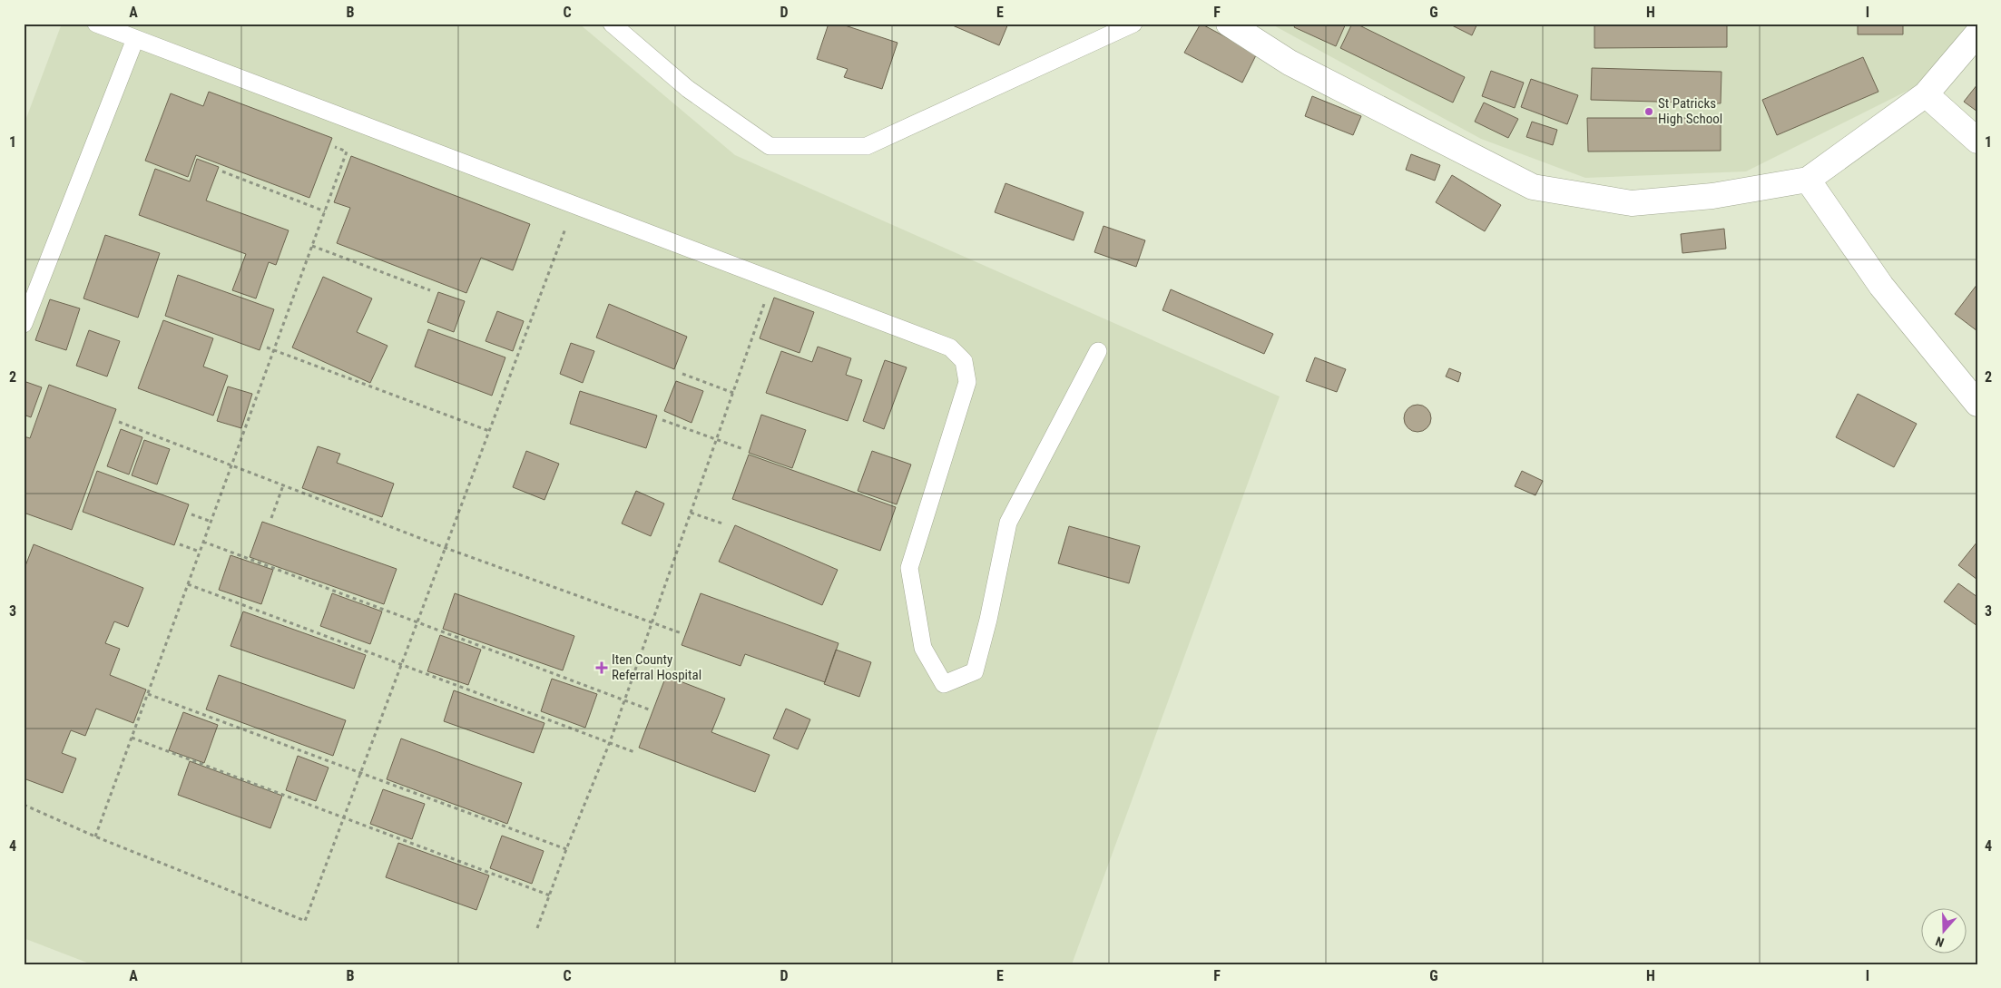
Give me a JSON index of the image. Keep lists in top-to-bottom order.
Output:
{
  "places": {
    "other": ["St Patricks High School"],
    "health": ["Iten County Referral Hospital"]
  },
  "north": "bottom",
  "grid": {
    "columns": [
      "A",
      "B",
      "C",
      "D",
      "E",
      "F",
      "G",
      "H",
      "I"
    ],
    "rows": [
      "1",
      "2",
      "3",
      "4"
    ]
  }
}
